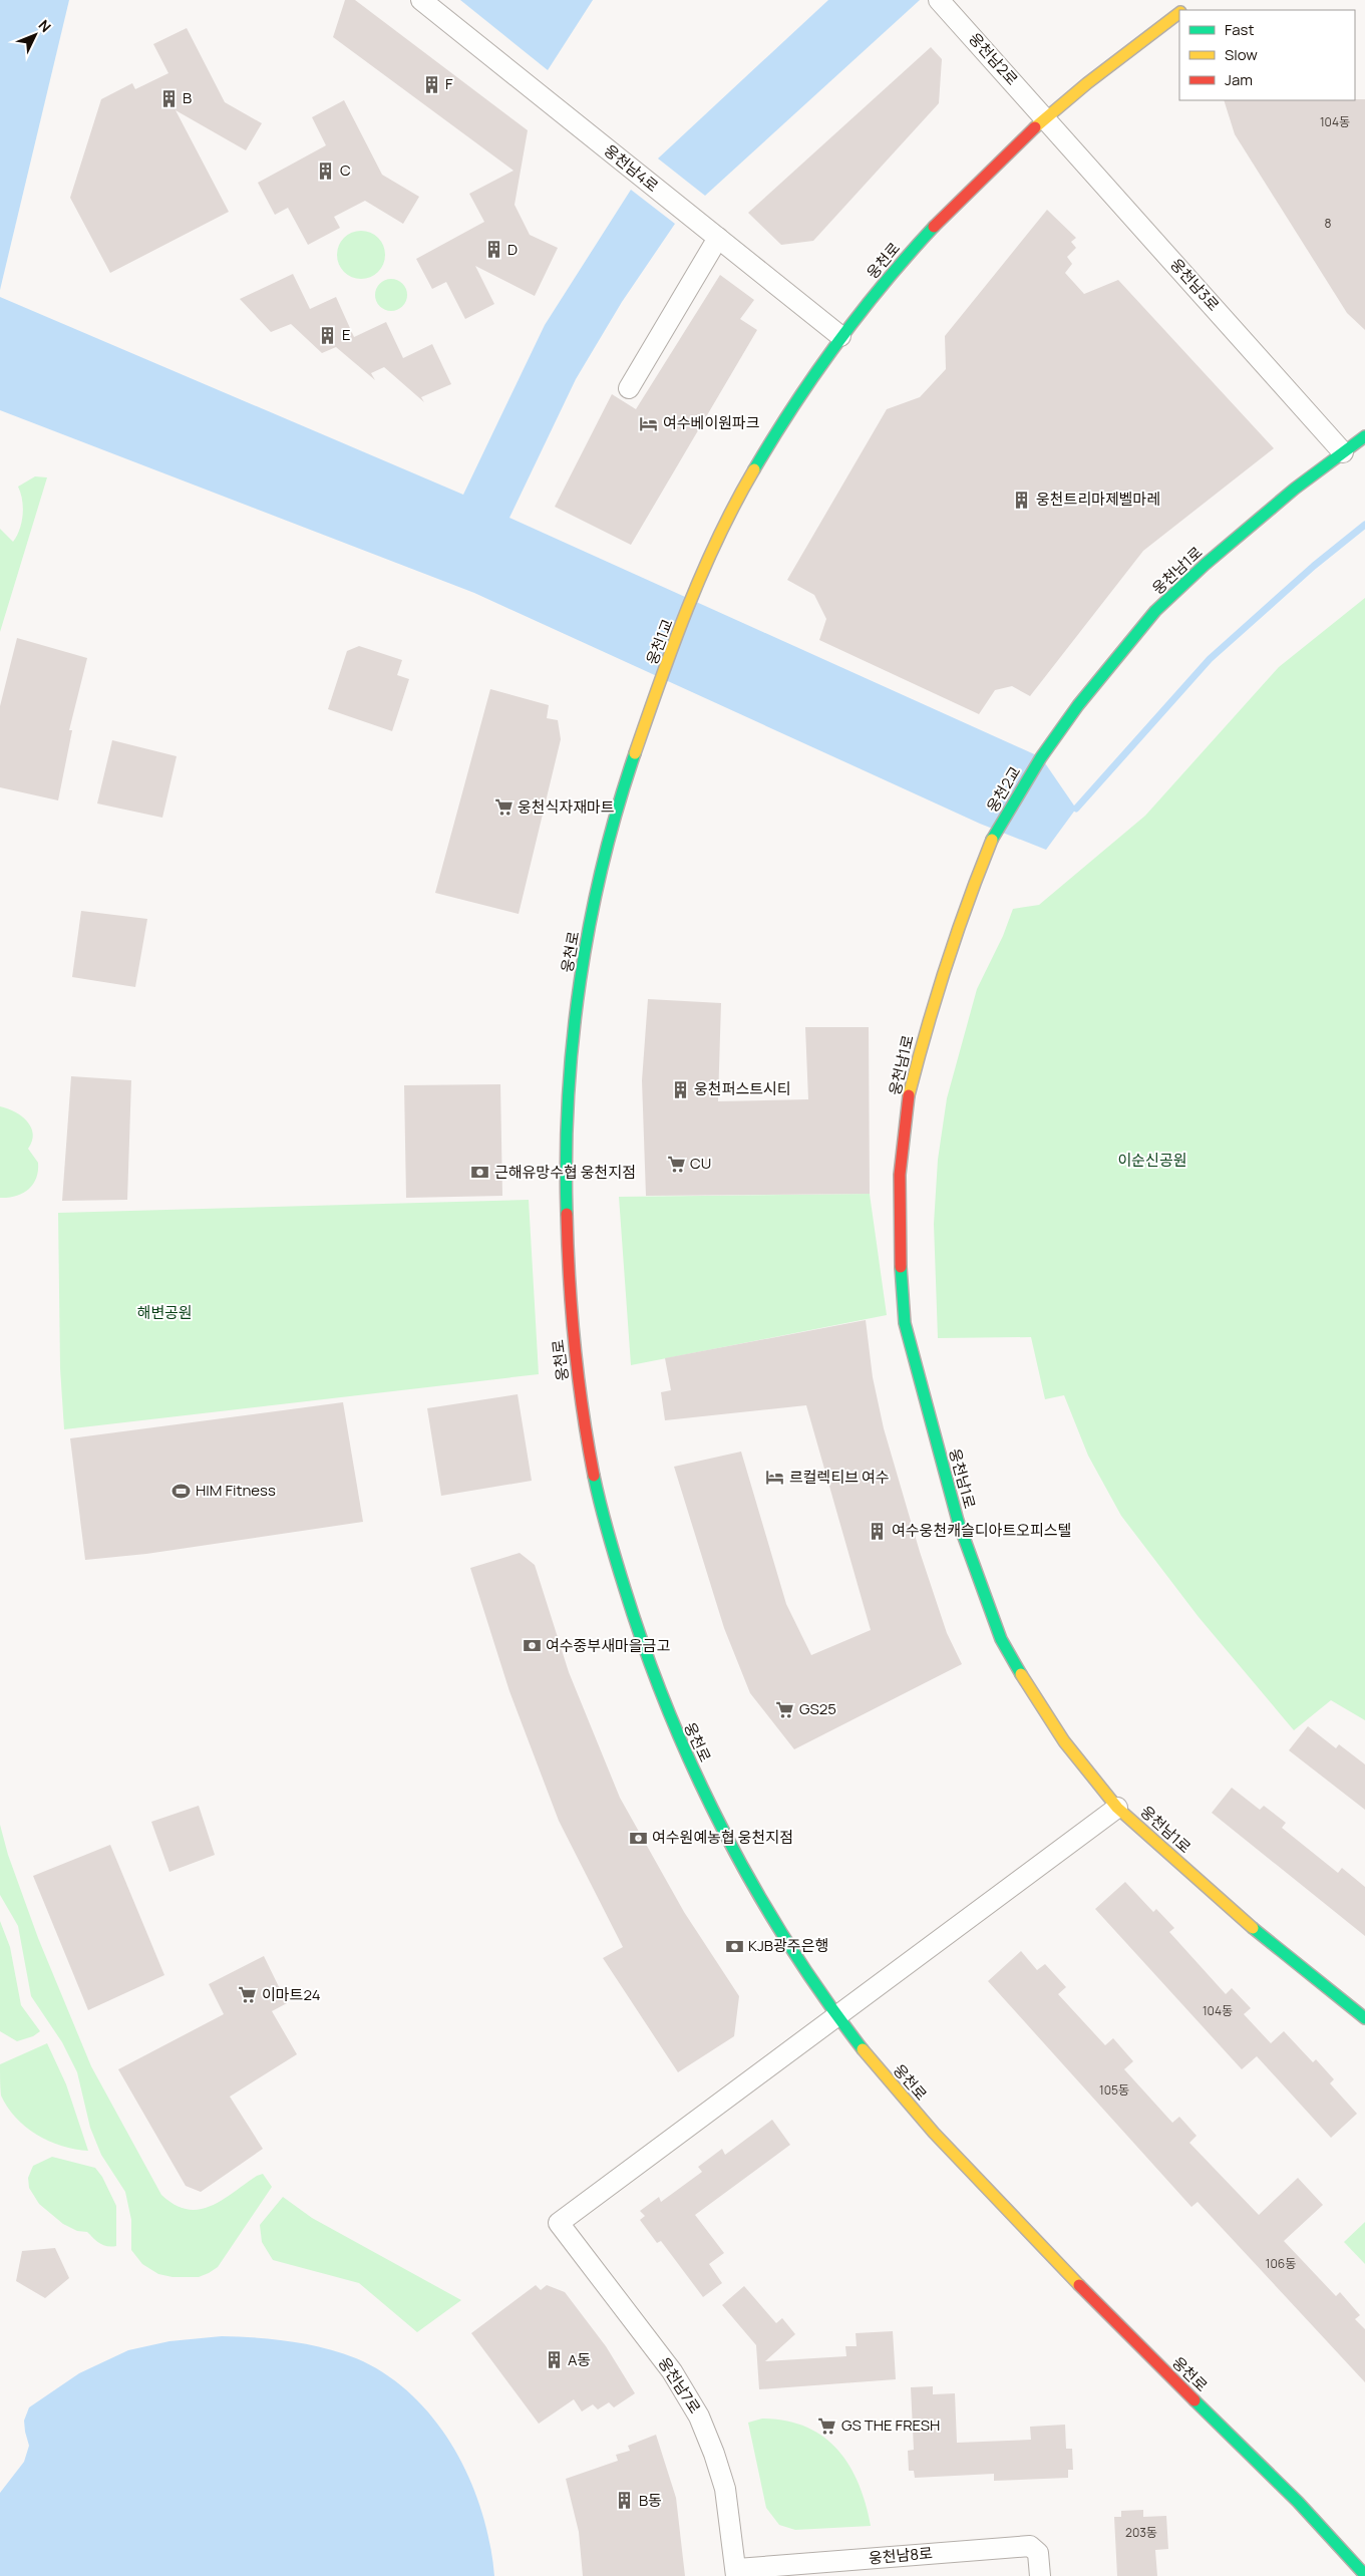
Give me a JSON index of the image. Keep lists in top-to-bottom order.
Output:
{
  "streets": {
    "street": [
      "웅천남2로",
      "웅천남4로",
      "웅천로",
      "웅천남3로",
      "웅천남1로",
      "웅천1교",
      "웅천2교",
      "웅천남7로",
      "웅천남8로"
    ]
  },
  "crossings": [
    ["웅천남2로", "웅천로"],
    ["웅천남2로", "웅천남3로"],
    ["웅천남4로", "웅천로"],
    ["웅천로", "웅천남3로"],
    ["웅천로", "웅천1교"],
    ["웅천로", "웅천남7로"],
    ["웅천남3로", "웅천남1로"],
    ["웅천남1로", "웅천2교"],
    ["웅천남7로", "웅천남8로"]
  ],
  "parks": ["이순신공원", "해변공원"],
  "places": {
    "building": [
      "F",
      "B",
      "C",
      "D",
      "E",
      "웅천트리마제벨마레",
      "웅천퍼스트시티",
      "여수웅천캐슬디아트오피스텔",
      "A동",
      "B동"
    ],
    "hotel": ["여수베이원파크", "르컬렉티브 여수"],
    "supermarket": [
      "웅천식자재마트",
      "CU",
      "GS25",
      "이마트24",
      "GS THE FRESH"
    ],
    "bank": [
      "근해유망수협 웅천지점",
      "여수중부새마을금고",
      "여수원예농협 웅천지점",
      "KJB광주은행"
    ],
    "sports": ["HIM Fitness"]
  },
  "house_numbers": [
    "104동",
    "8",
    "104동",
    "105동",
    "106동",
    "203동"
  ],
  "legend": ["Fast", "Slow", "Jam"],
  "north": "top right"
}
